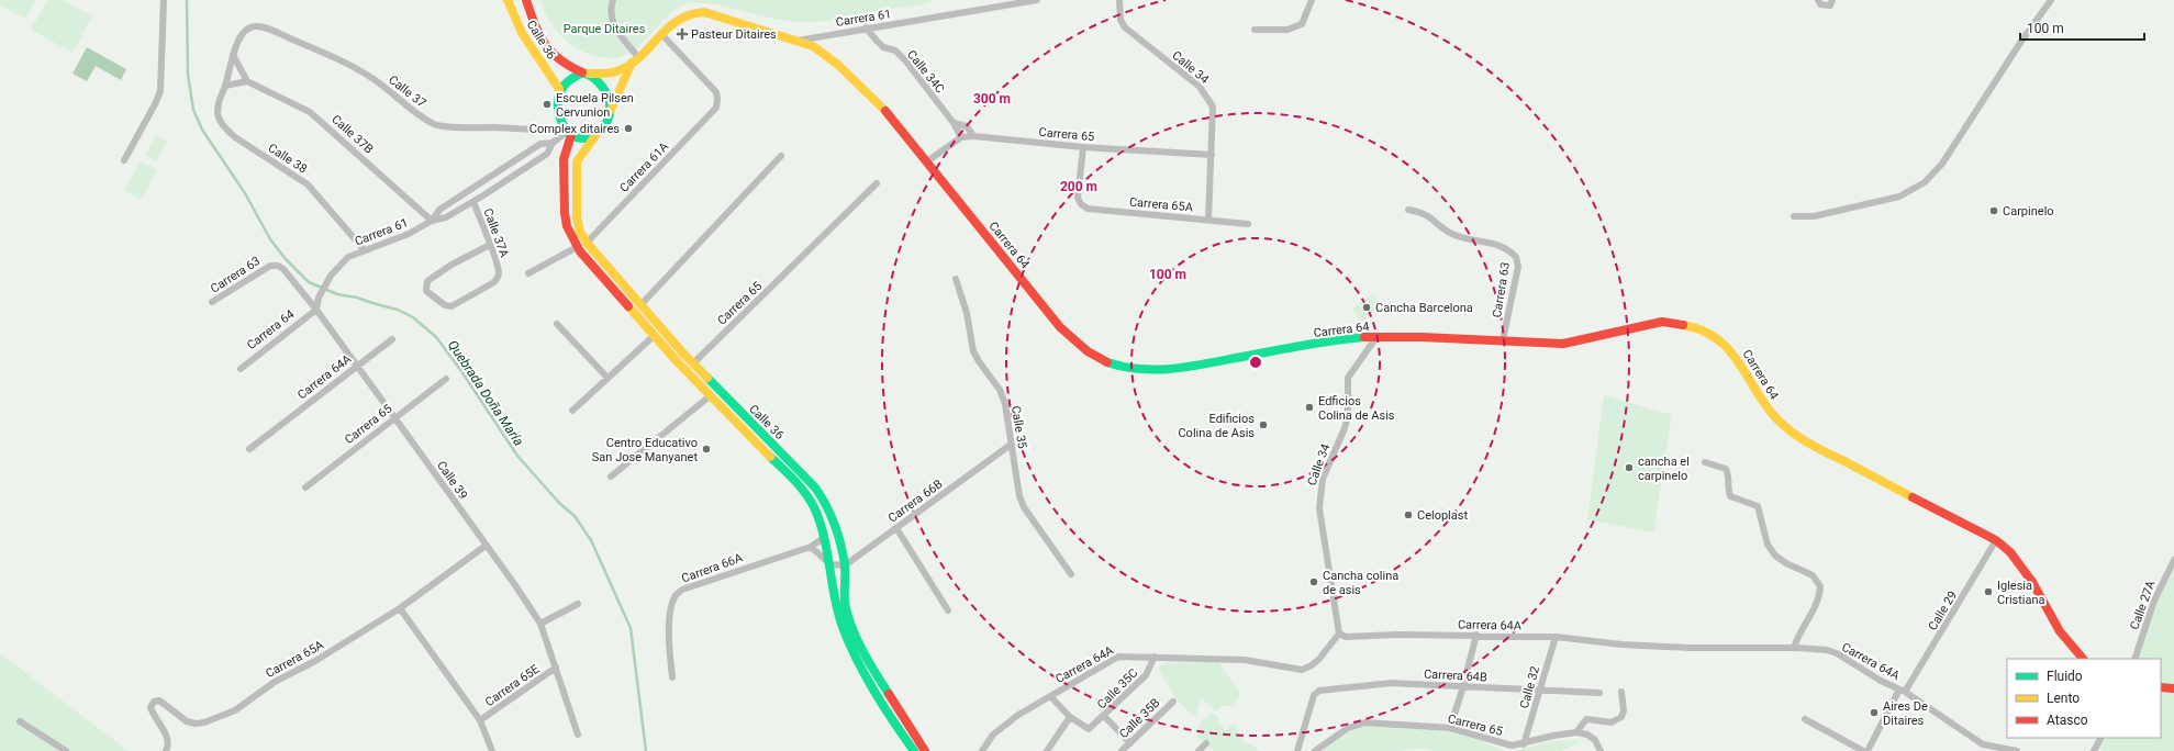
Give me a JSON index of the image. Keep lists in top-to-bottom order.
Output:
{
  "streets": {
    "street": [
      "Carrera 61",
      "Calle 36",
      "Calle 34",
      "Calle 34C",
      "Calle 37",
      "Calle 37B",
      "Carrera 65",
      "Calle 38",
      "Carrera 61A",
      "Carrera 65A",
      "Calle 37A",
      "Carrera 64",
      "Carrera 63",
      "Carrera 64A",
      "Calle 35",
      "Calle 39",
      "Carrera 66B",
      "Carrera 66A",
      "Calle 27A",
      "Calle 29",
      "Carrera 64B",
      "Carrera 65E",
      "Calle 32",
      "Calle 35C",
      "Calle 35B"
    ]
  },
  "crossings": [
    ["Carrera 61", "Calle 36"],
    ["Carrera 61", "Calle 34C"],
    ["Carrera 61", "Calle 37"],
    ["Carrera 61", "Calle 37B"],
    ["Carrera 61", "Calle 38"],
    ["Carrera 61", "Calle 37A"],
    ["Carrera 61", "Carrera 64"],
    ["Carrera 61", "Calle 39"],
    ["Calle 36", "Calle 37"],
    ["Calle 36", "Carrera 65"],
    ["Calle 36", "Carrera 61A"],
    ["Calle 36", "Carrera 64"],
    ["Calle 36", "Carrera 66B"],
    ["Calle 36", "Carrera 66A"],
    ["Calle 34", "Carrera 65"],
    ["Calle 34", "Carrera 65A"],
    ["Calle 34", "Carrera 64"],
    ["Calle 34", "Carrera 64A"],
    ["Calle 34C", "Carrera 65"],
    ["Calle 37", "Calle 38"],
    ["Calle 37", "Carrera 64"],
    ["Carrera 65", "Carrera 65A"],
    ["Carrera 65", "Calle 39"],
    ["Carrera 65", "Calle 32"],
    ["Carrera 61A", "Carrera 64"],
    ["Carrera 65A", "Calle 39"],
    ["Carrera 64", "Carrera 63"],
    ["Carrera 64", "Calle 39"],
    ["Carrera 64", "Calle 29"],
    ["Carrera 63", "Calle 39"],
    ["Carrera 64A", "Calle 39"],
    ["Carrera 64A", "Calle 29"],
    ["Carrera 64A", "Calle 32"],
    ["Carrera 64A", "Calle 35C"],
    ["Calle 35", "Carrera 66B"],
    ["Calle 39", "Carrera 65E"],
    ["Carrera 64B", "Calle 32"]
  ],
  "water": ["Quebrada Doña María"],
  "parks": ["Parque Ditaires"],
  "places": {
    "health": ["Pasteur Ditaires"],
    "other": [
      "Escuela Pilsen Cervunion",
      "Complex ditaires",
      "Carpinelo",
      "Cancha Barcelona",
      "Edficios Colina de Asis",
      "Edificios Colina de Asis",
      "Centro Educativo San Jose Manyanet",
      "cancha el carpinelo",
      "Celoplast",
      "Cancha colina de asis",
      "Iglesia Cristiana",
      "Aires De Ditaires"
    ]
  },
  "legend": ["Fluido", "Lento", "Atasco"],
  "scale_bar": "100 m",
  "rings": ["300 m", "200 m", "100 m"]
}
